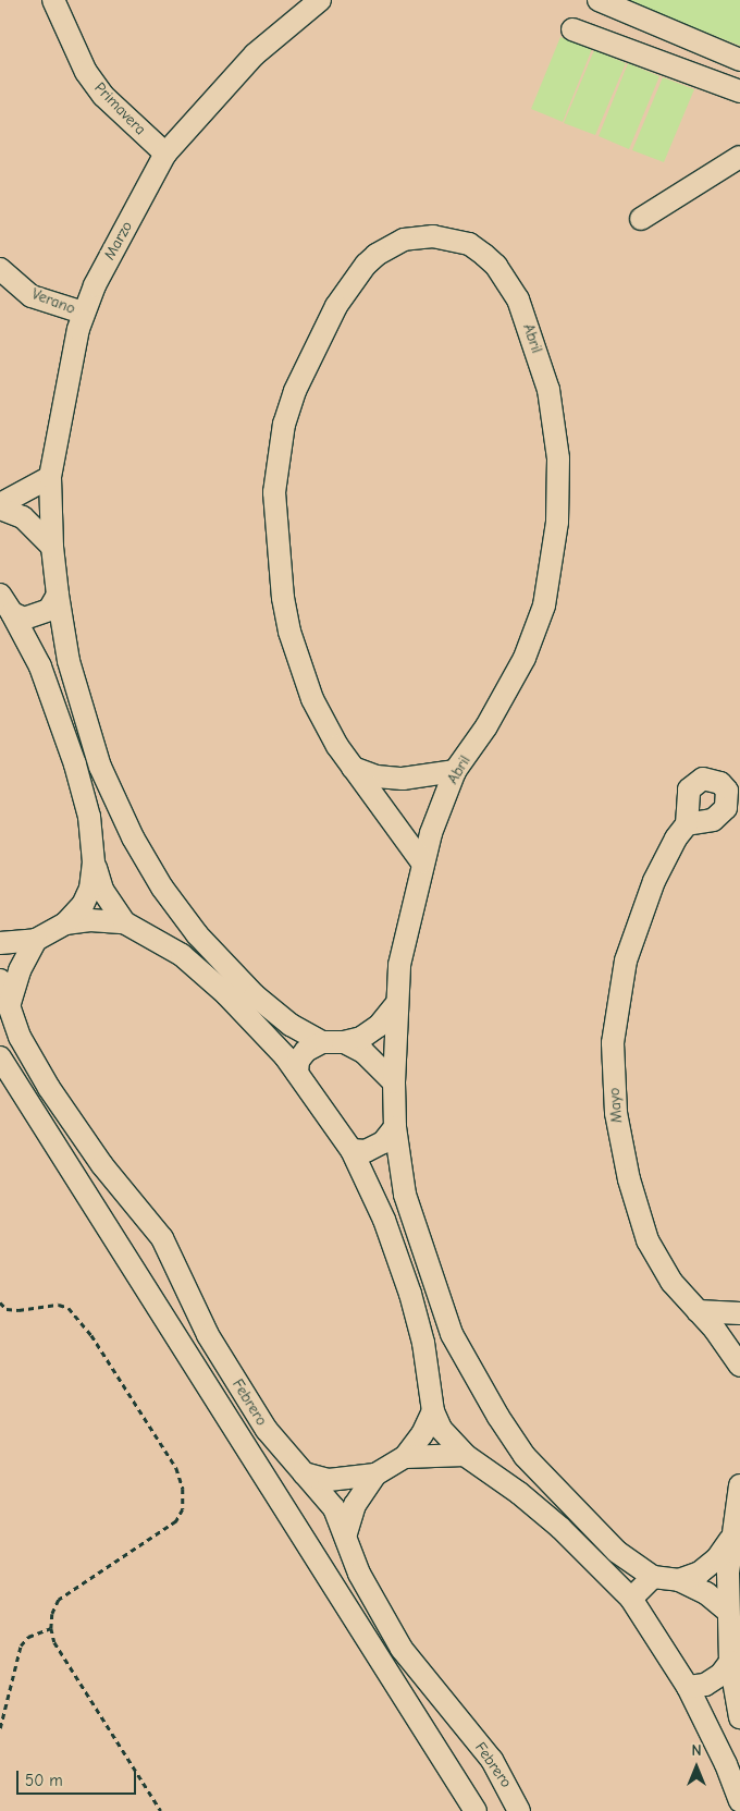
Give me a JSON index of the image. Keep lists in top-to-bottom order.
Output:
{
  "streets": {
    "street": [
      "Primavera",
      "Marzo",
      "Verano",
      "Abril",
      "Mayo",
      "Febrero"
    ]
  },
  "crossings": [
    ["Primavera", "Marzo"],
    ["Marzo", "Verano"],
    ["Marzo", "Abril"]
  ],
  "scale_bar": "50 m",
  "north": "top"
}
